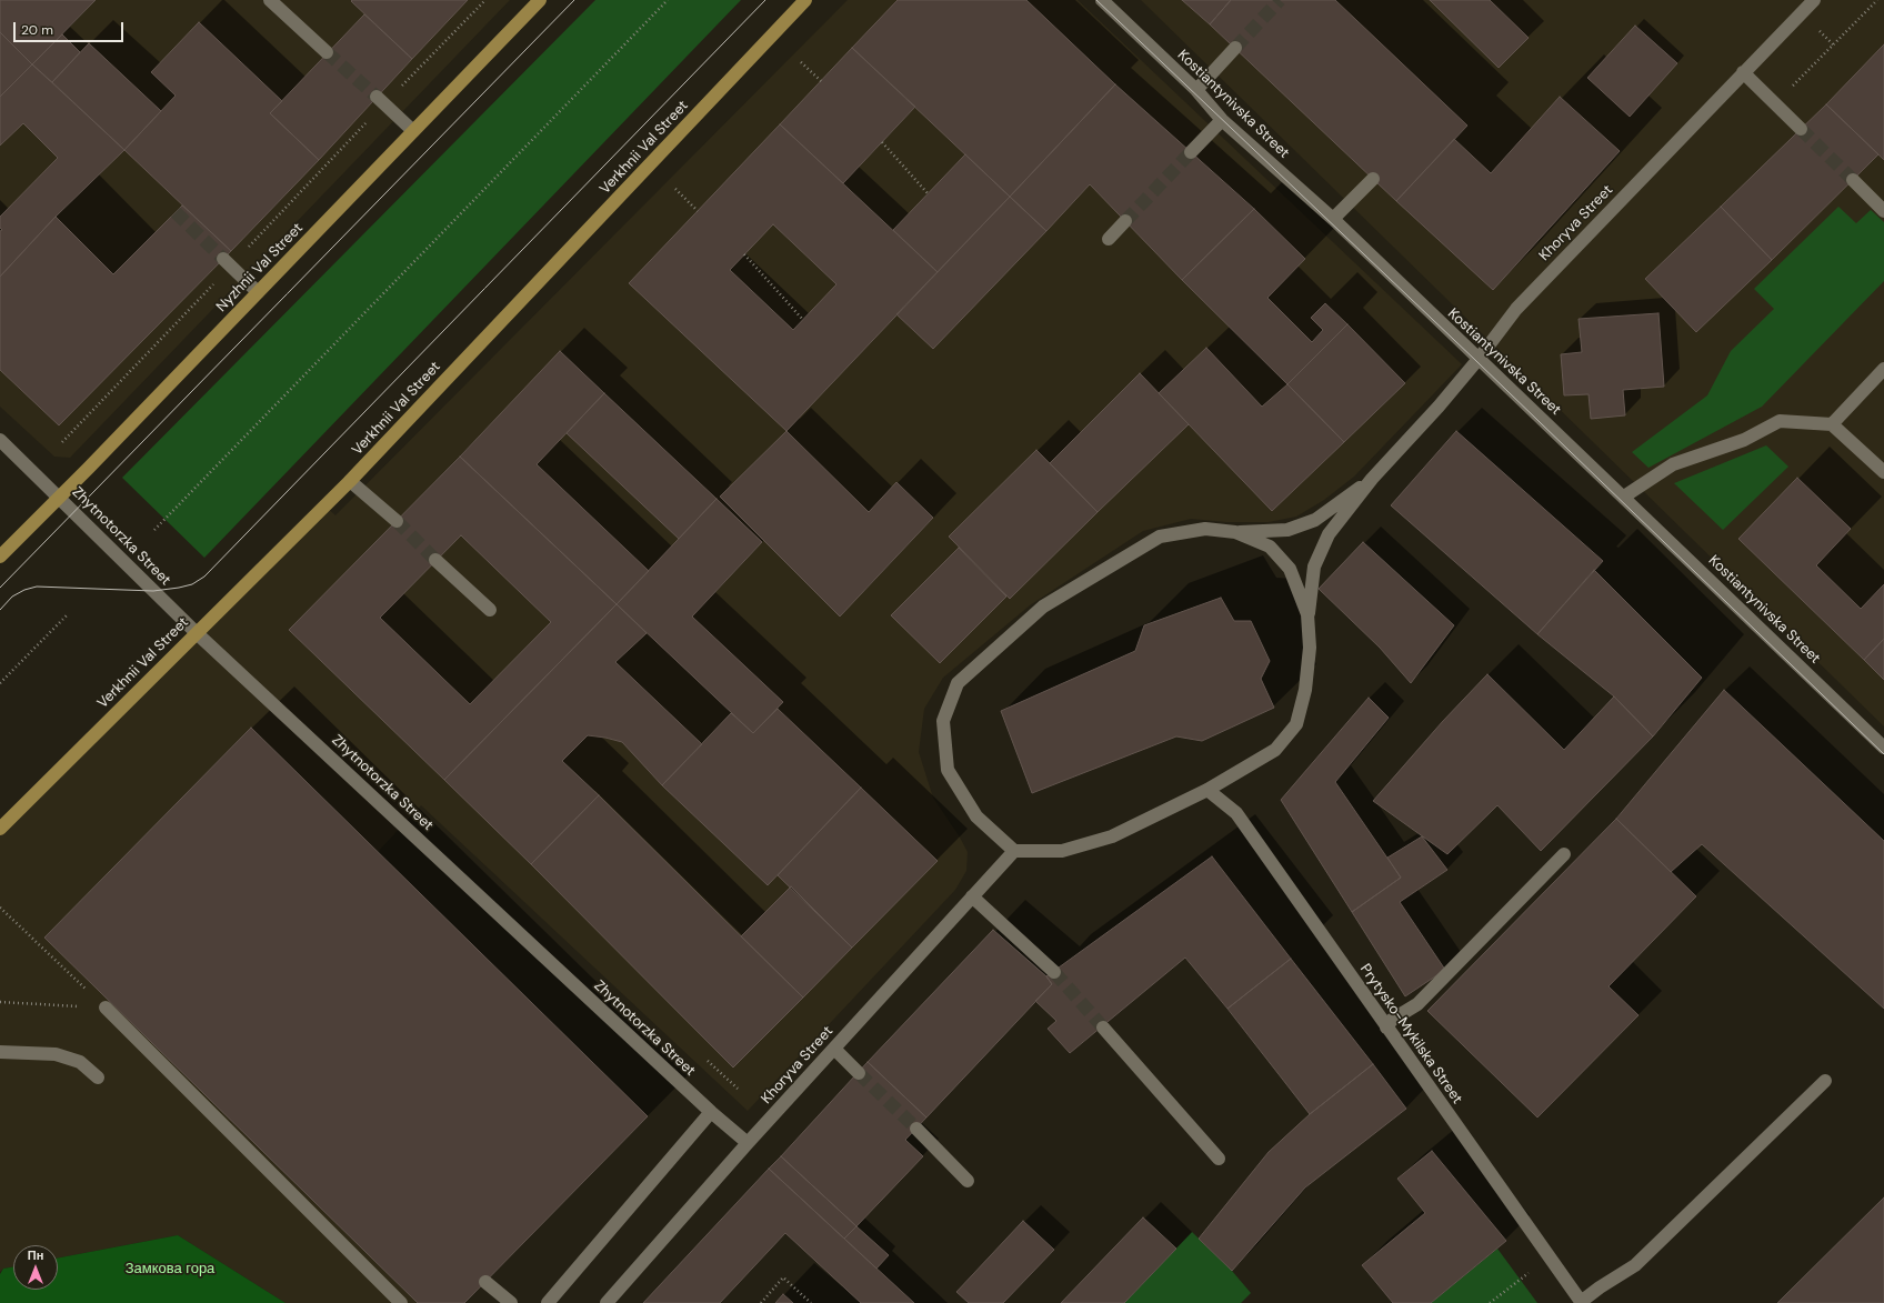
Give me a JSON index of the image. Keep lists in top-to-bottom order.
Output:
{
  "streets": {
    "main road": ["Verkhnii Val Street", "Nyzhnii Val Street"],
    "street": [
      "Kostiantynivska Street",
      "Khoryva Street",
      "Zhytnotorzka Street",
      "Prytysko-Mykilska Street"
    ]
  },
  "crossings": [
    ["Kostiantynivska Street", "Khoryva Street"],
    ["Verkhnii Val Street", "Zhytnotorzka Street"],
    ["Khoryva Street", "Zhytnotorzka Street"],
    ["Khoryva Street", "Prytysko-Mykilska Street"],
    ["Nyzhnii Val Street", "Zhytnotorzka Street"]
  ],
  "parks": ["Замкова гора"],
  "scale_bar": "20 m",
  "north": "top"
}
